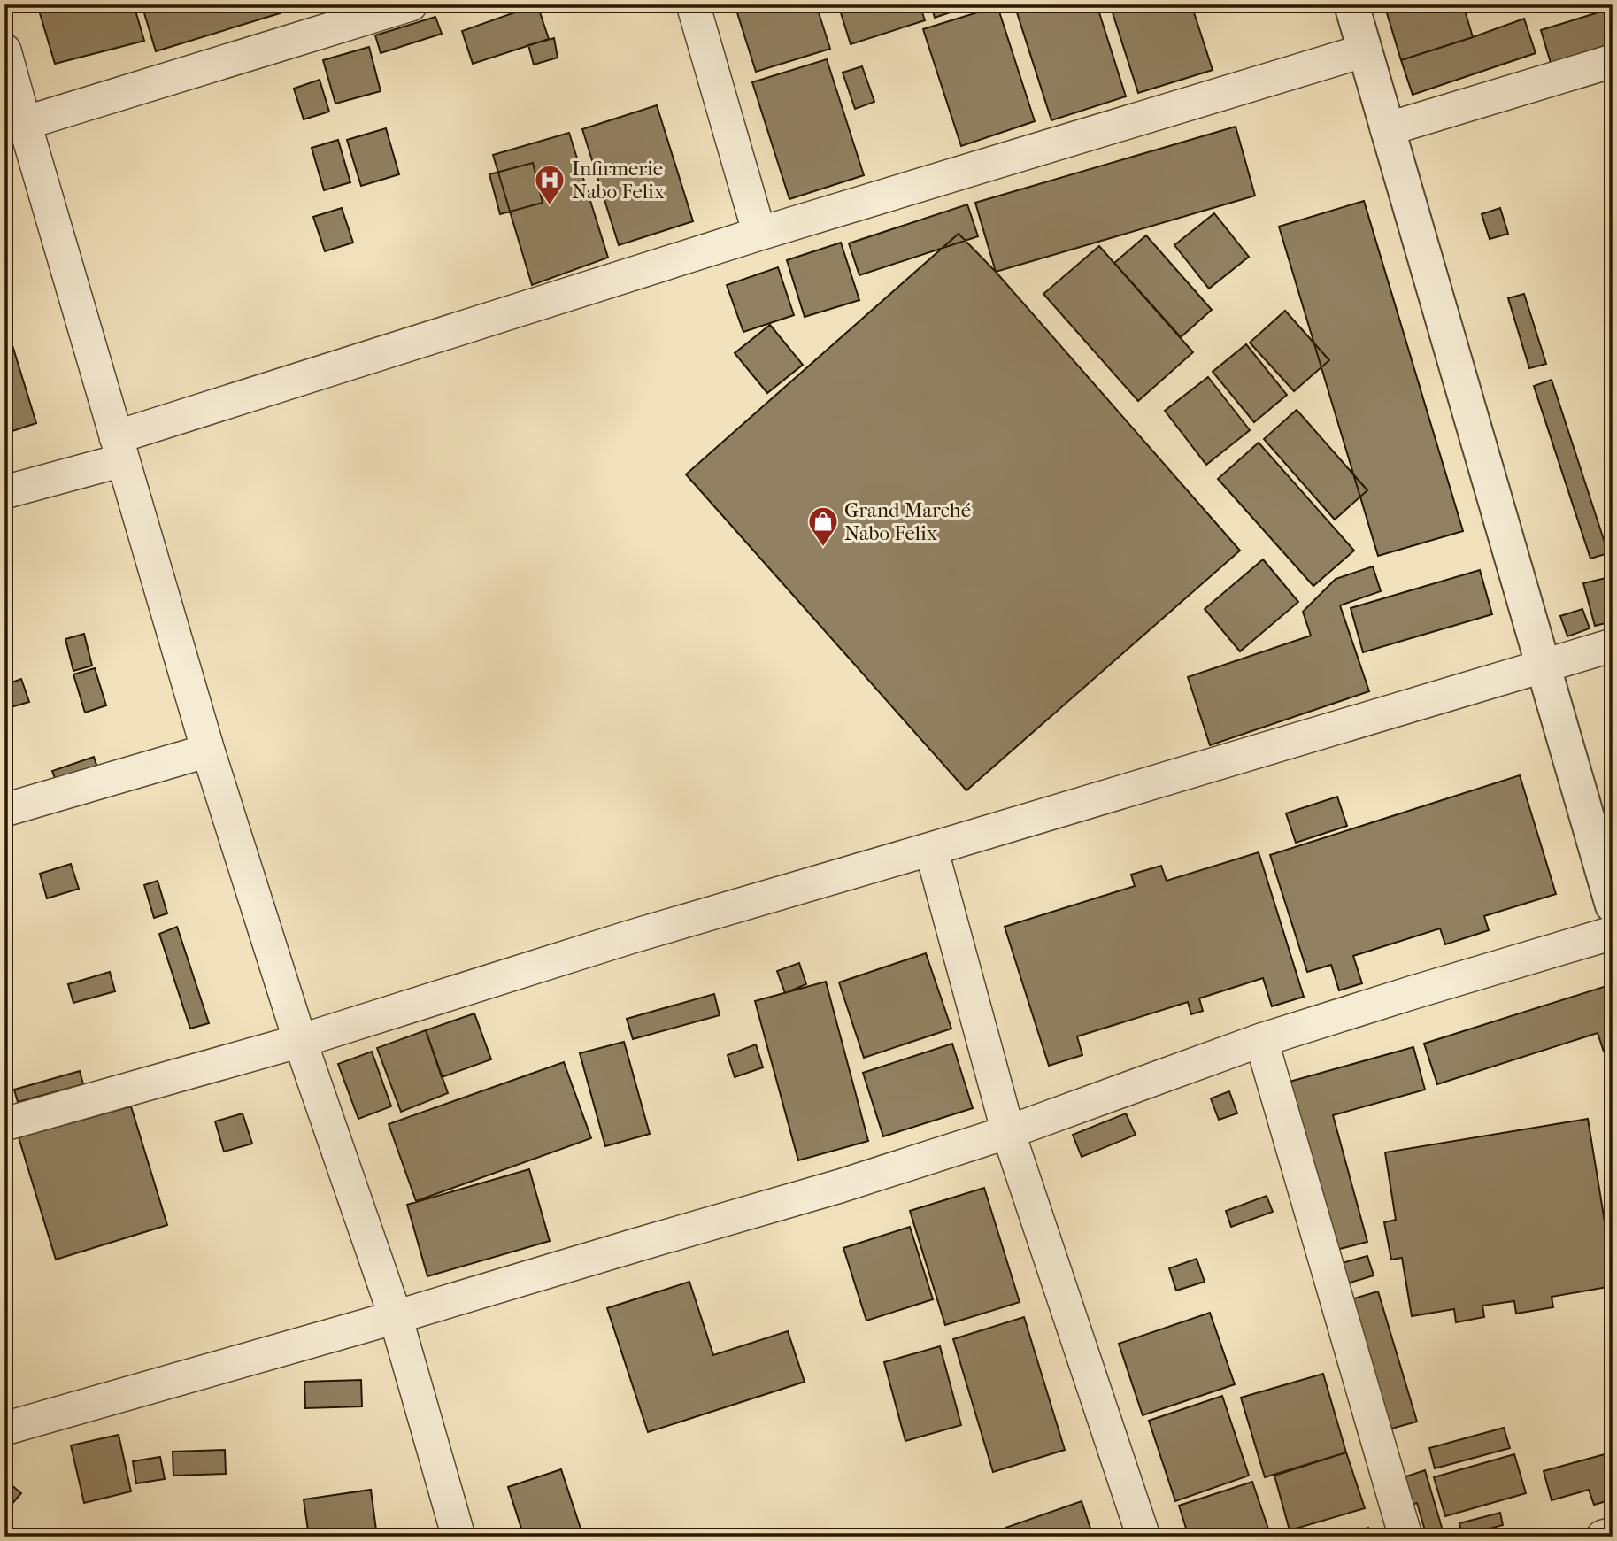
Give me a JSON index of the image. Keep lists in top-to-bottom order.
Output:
{
  "places": {
    "hospital": ["Infirmerie Nabo Felix"],
    "shop": ["Grand Marché Nabo Felix"]
  }
}
